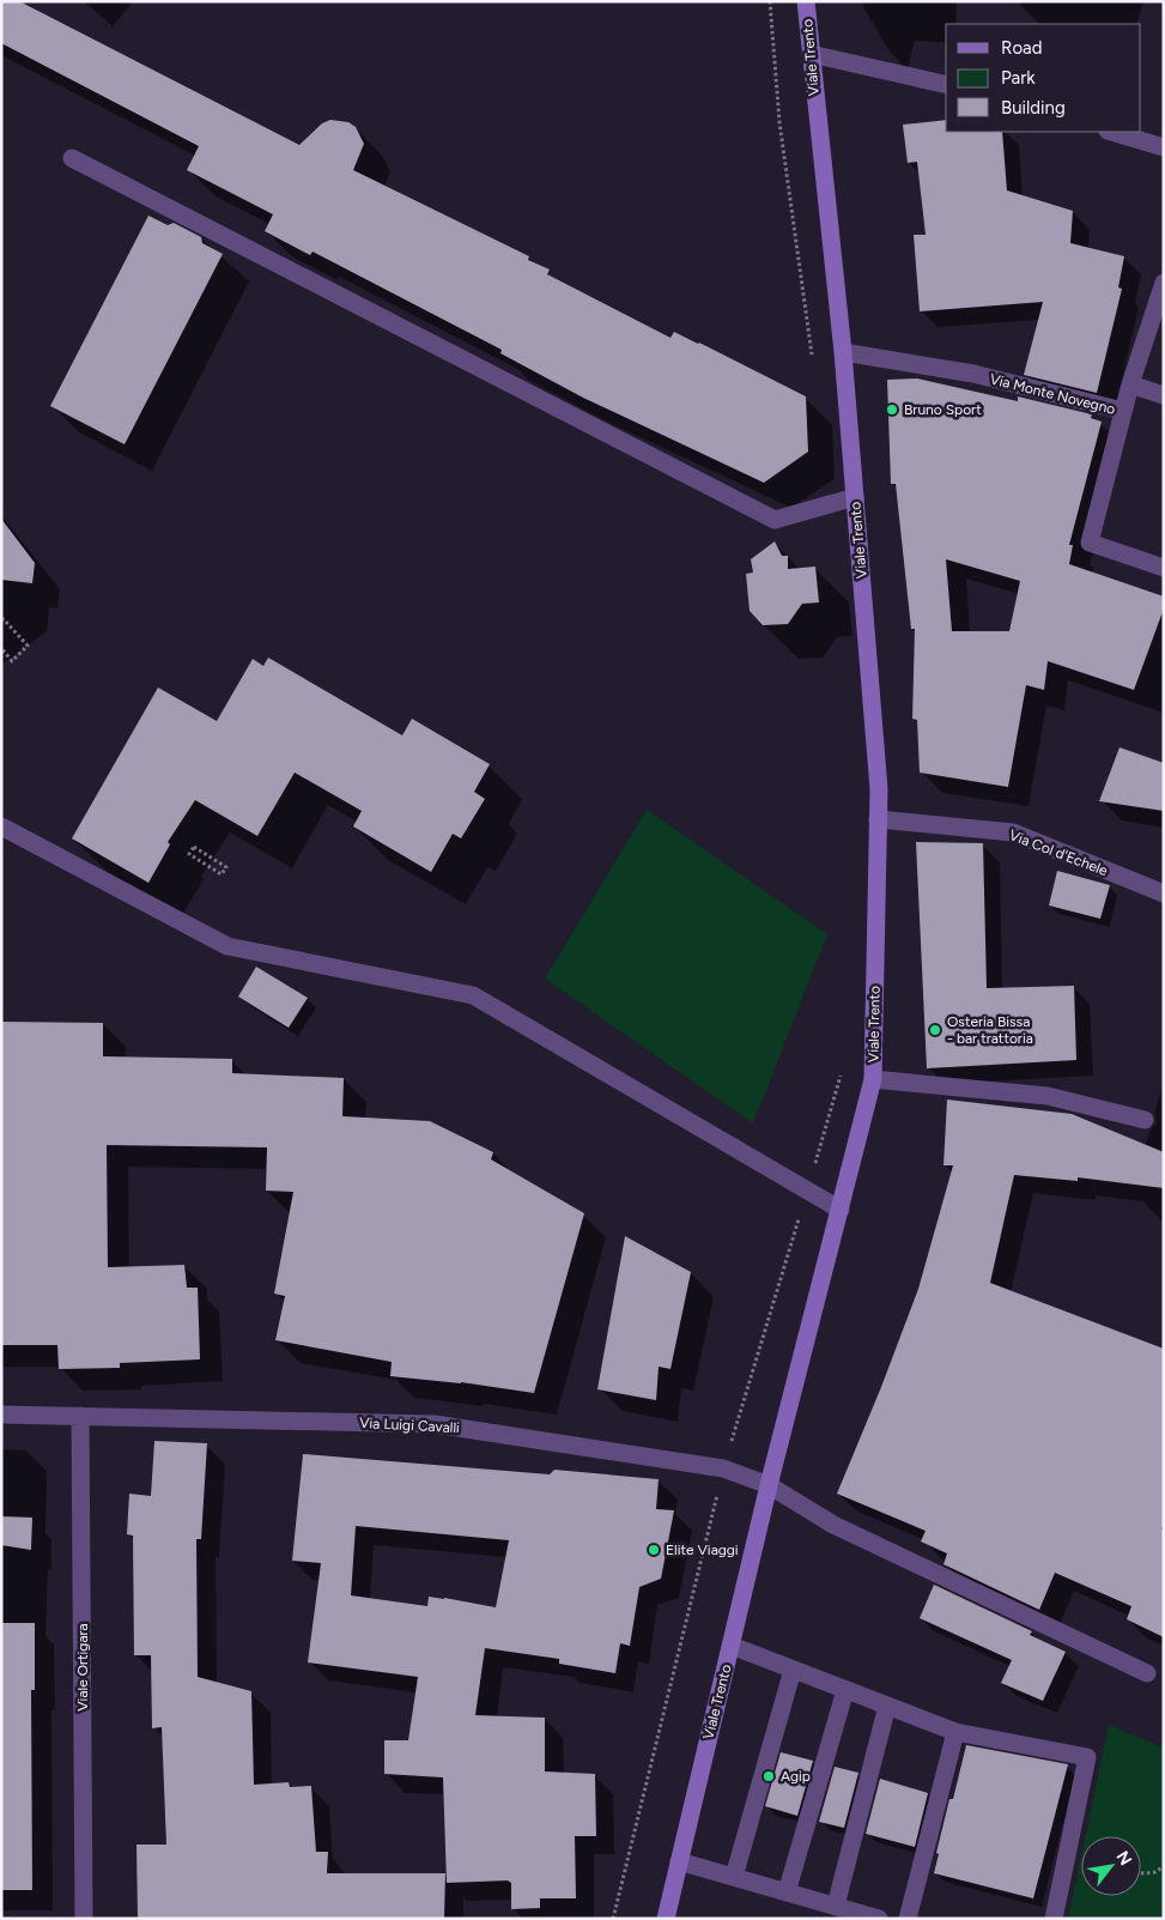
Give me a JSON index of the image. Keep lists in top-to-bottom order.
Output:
{
  "streets": {
    "main road": ["Viale Trento"],
    "street": [
      "Via Monte Novegno",
      "Via Col d'Echele",
      "Via Luigi Cavalli",
      "Viale Ortigara"
    ]
  },
  "crossings": [
    ["Viale Trento", "Via Monte Novegno"],
    ["Viale Trento", "Via Col d'Echele"],
    ["Viale Trento", "Via Luigi Cavalli"],
    ["Via Luigi Cavalli", "Viale Ortigara"]
  ],
  "places": [
    "Bruno Sport",
    "Osteria Bissa - bar trattoria",
    "Elite Viaggi",
    "Agip"
  ],
  "legend": ["Road", "Park", "Building"],
  "north": "top right"
}
